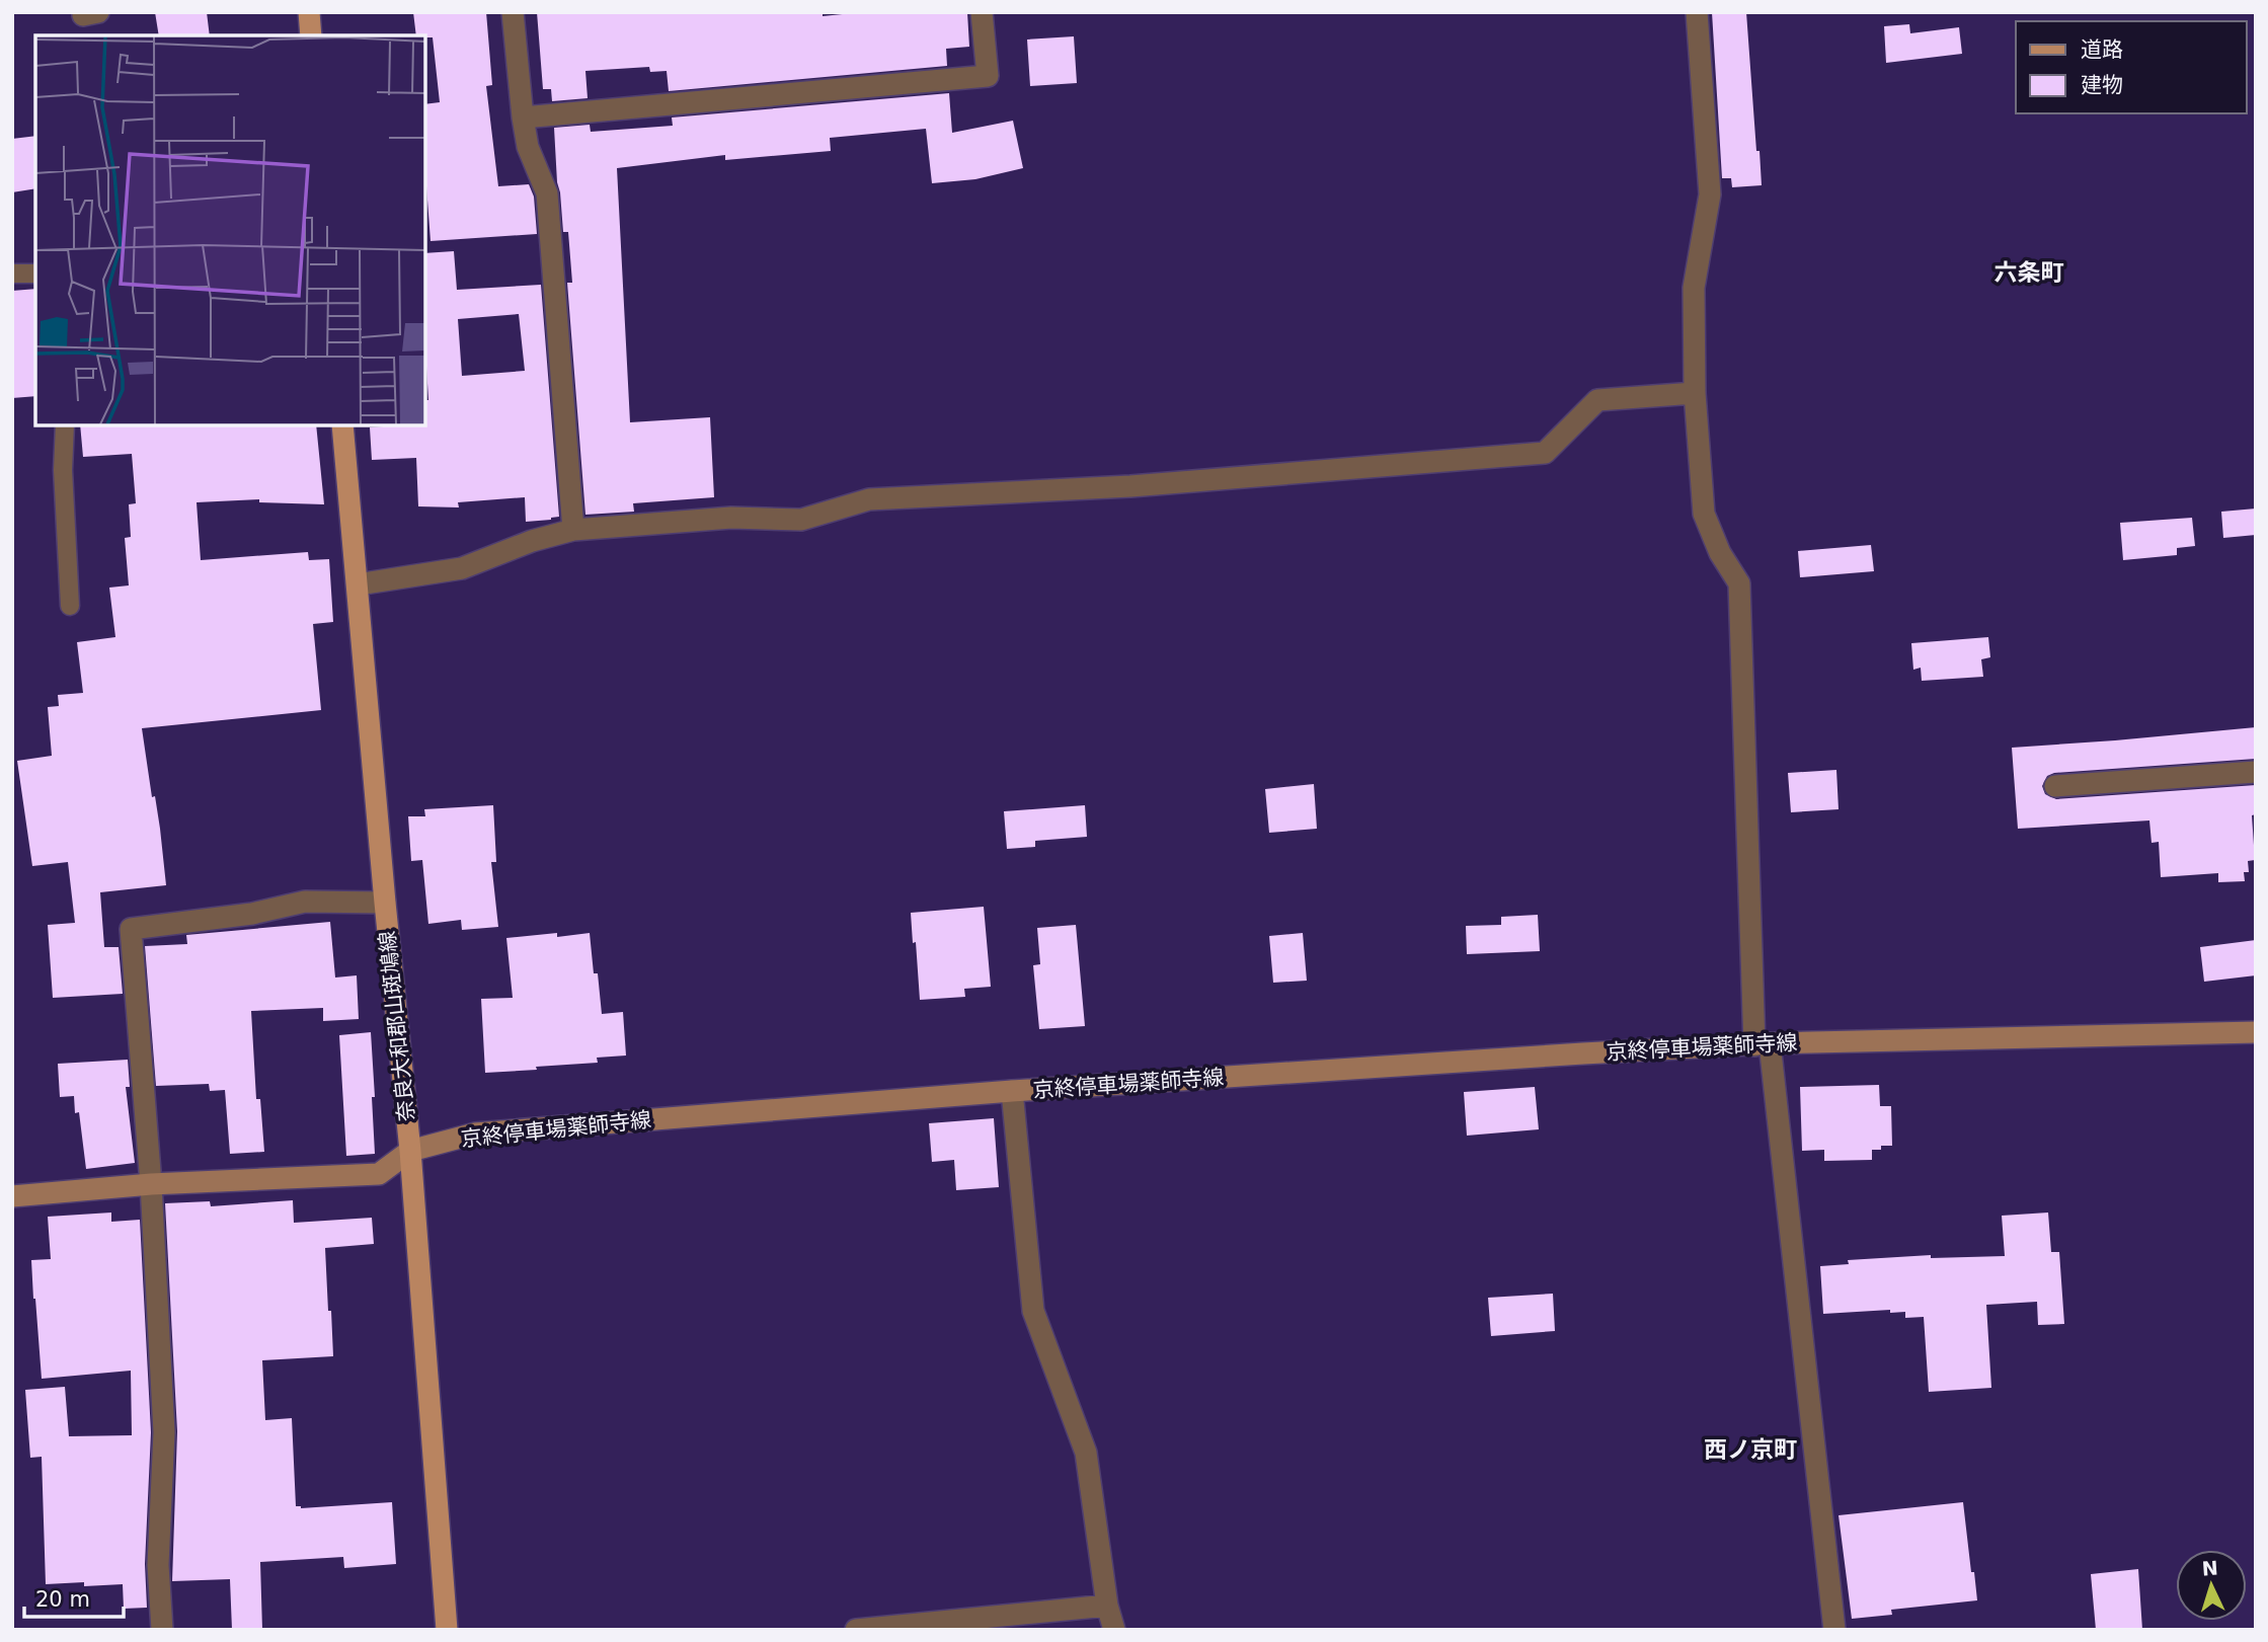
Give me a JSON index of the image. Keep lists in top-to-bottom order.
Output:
{
  "streets": {
    "main road": ["奈良大和郡山斑鳩線", "京終停車場薬師寺線"]
  },
  "crossings": [
    ["奈良大和郡山斑鳩線", "京終停車場薬師寺線"]
  ],
  "districts": ["六条町", "西ノ京町"],
  "legend": ["道路", "建物"],
  "scale_bar": "20 m",
  "north": "top"
}
